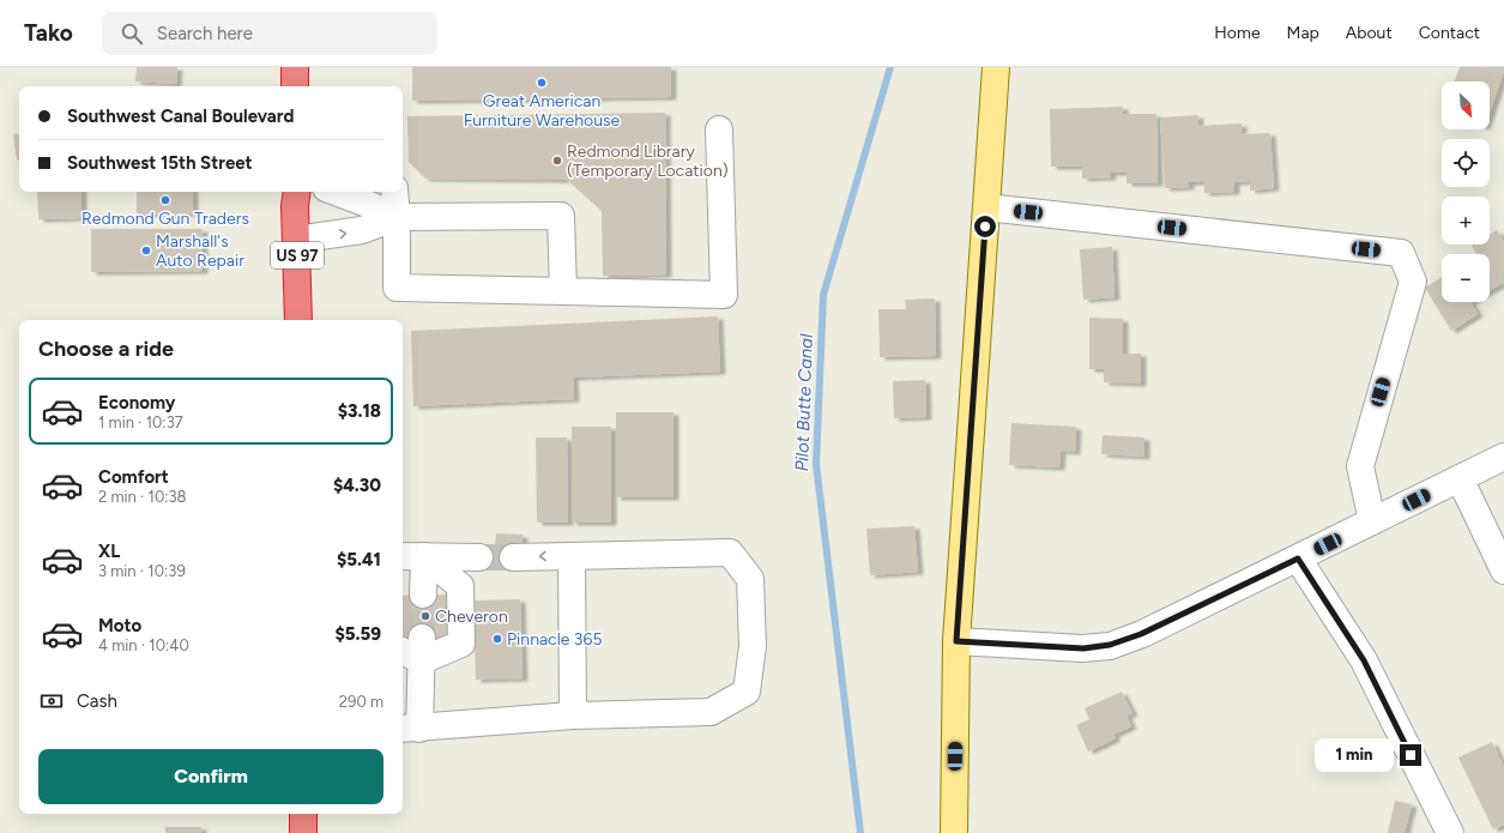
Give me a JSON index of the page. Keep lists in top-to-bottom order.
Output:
{
  "streets": {
    "highway": ["US 97"]
  },
  "water": ["Pilot Butte Canal"],
  "places": [
    "Great American Furniture Warehouse",
    "Redmond Library (Temporary Location)",
    "Redmond Gun Traders",
    "Marshall's Auto Repair",
    "Cheveron",
    "Pinnacle 365"
  ],
  "north": "bottom right",
  "page": {
    "header": "Tako",
    "search": "Search here",
    "nav": [
      "Home",
      "Map",
      "About",
      "Contact"
    ],
    "map_buttons": ["+", "−"],
    "banner": ["Southwest Canal Boulevard", "Southwest 15th Street"],
    "heading": "Choose a ride",
    "list": [
      {
        "name": "Economy",
        "note": "1 min · 10:37",
        "value": "$3.18"
      },
      {
        "name": "Comfort",
        "note": "2 min · 10:38",
        "value": "$4.30"
      },
      {
        "name": "XL",
        "note": "3 min · 10:39",
        "value": "$5.41"
      },
      {
        "name": "Moto",
        "note": "4 min · 10:40",
        "value": "$5.59"
      }
    ],
    "pay": ["Cash", "290 m"],
    "bubble": "1 min",
    "buttons": "Confirm"
  }
}
